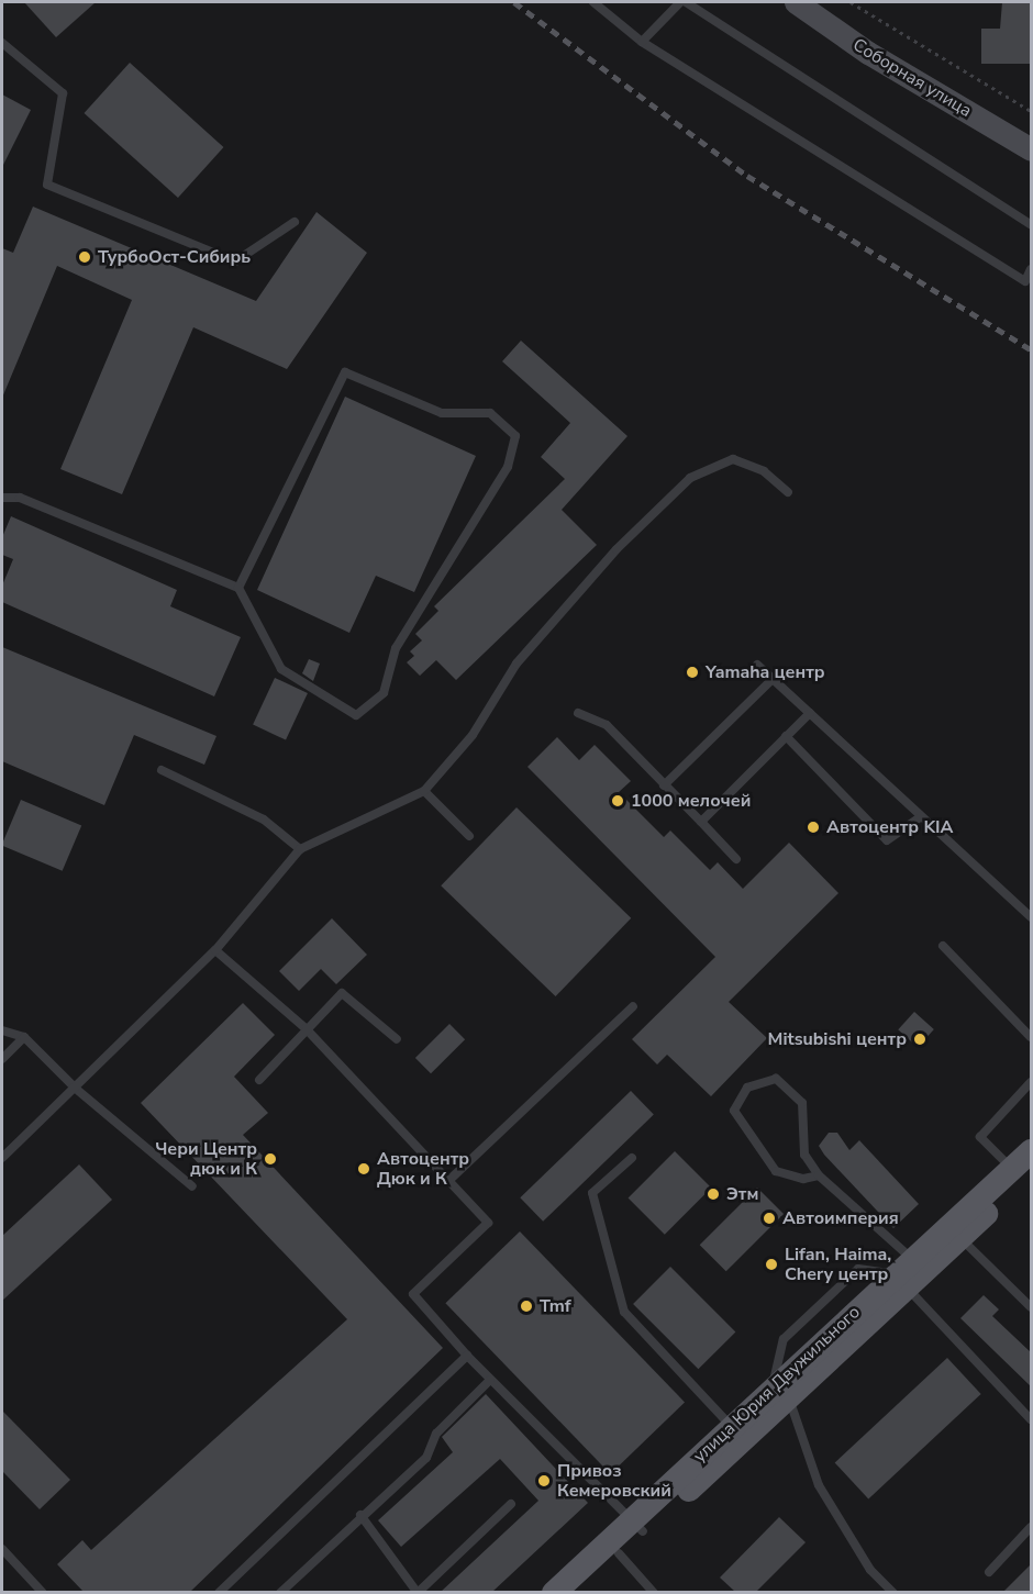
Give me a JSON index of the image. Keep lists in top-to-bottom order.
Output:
{
  "streets": {
    "main road": ["улица Юрия Двужильного"],
    "street": ["Соборная улица"]
  },
  "places": [
    "ТурбоОст-Сибирь",
    "Yamaha центр",
    "1000 мелочей",
    "Автоцентр KIA",
    "Mitsubishi центр",
    "Чери Центр дюк и К",
    "Автоцентр Дюк и К",
    "Этм",
    "Автоимперия",
    "Lifan, Haima, Chery центр",
    "Tmf",
    "Привоз Кемеровский"
  ]
}
